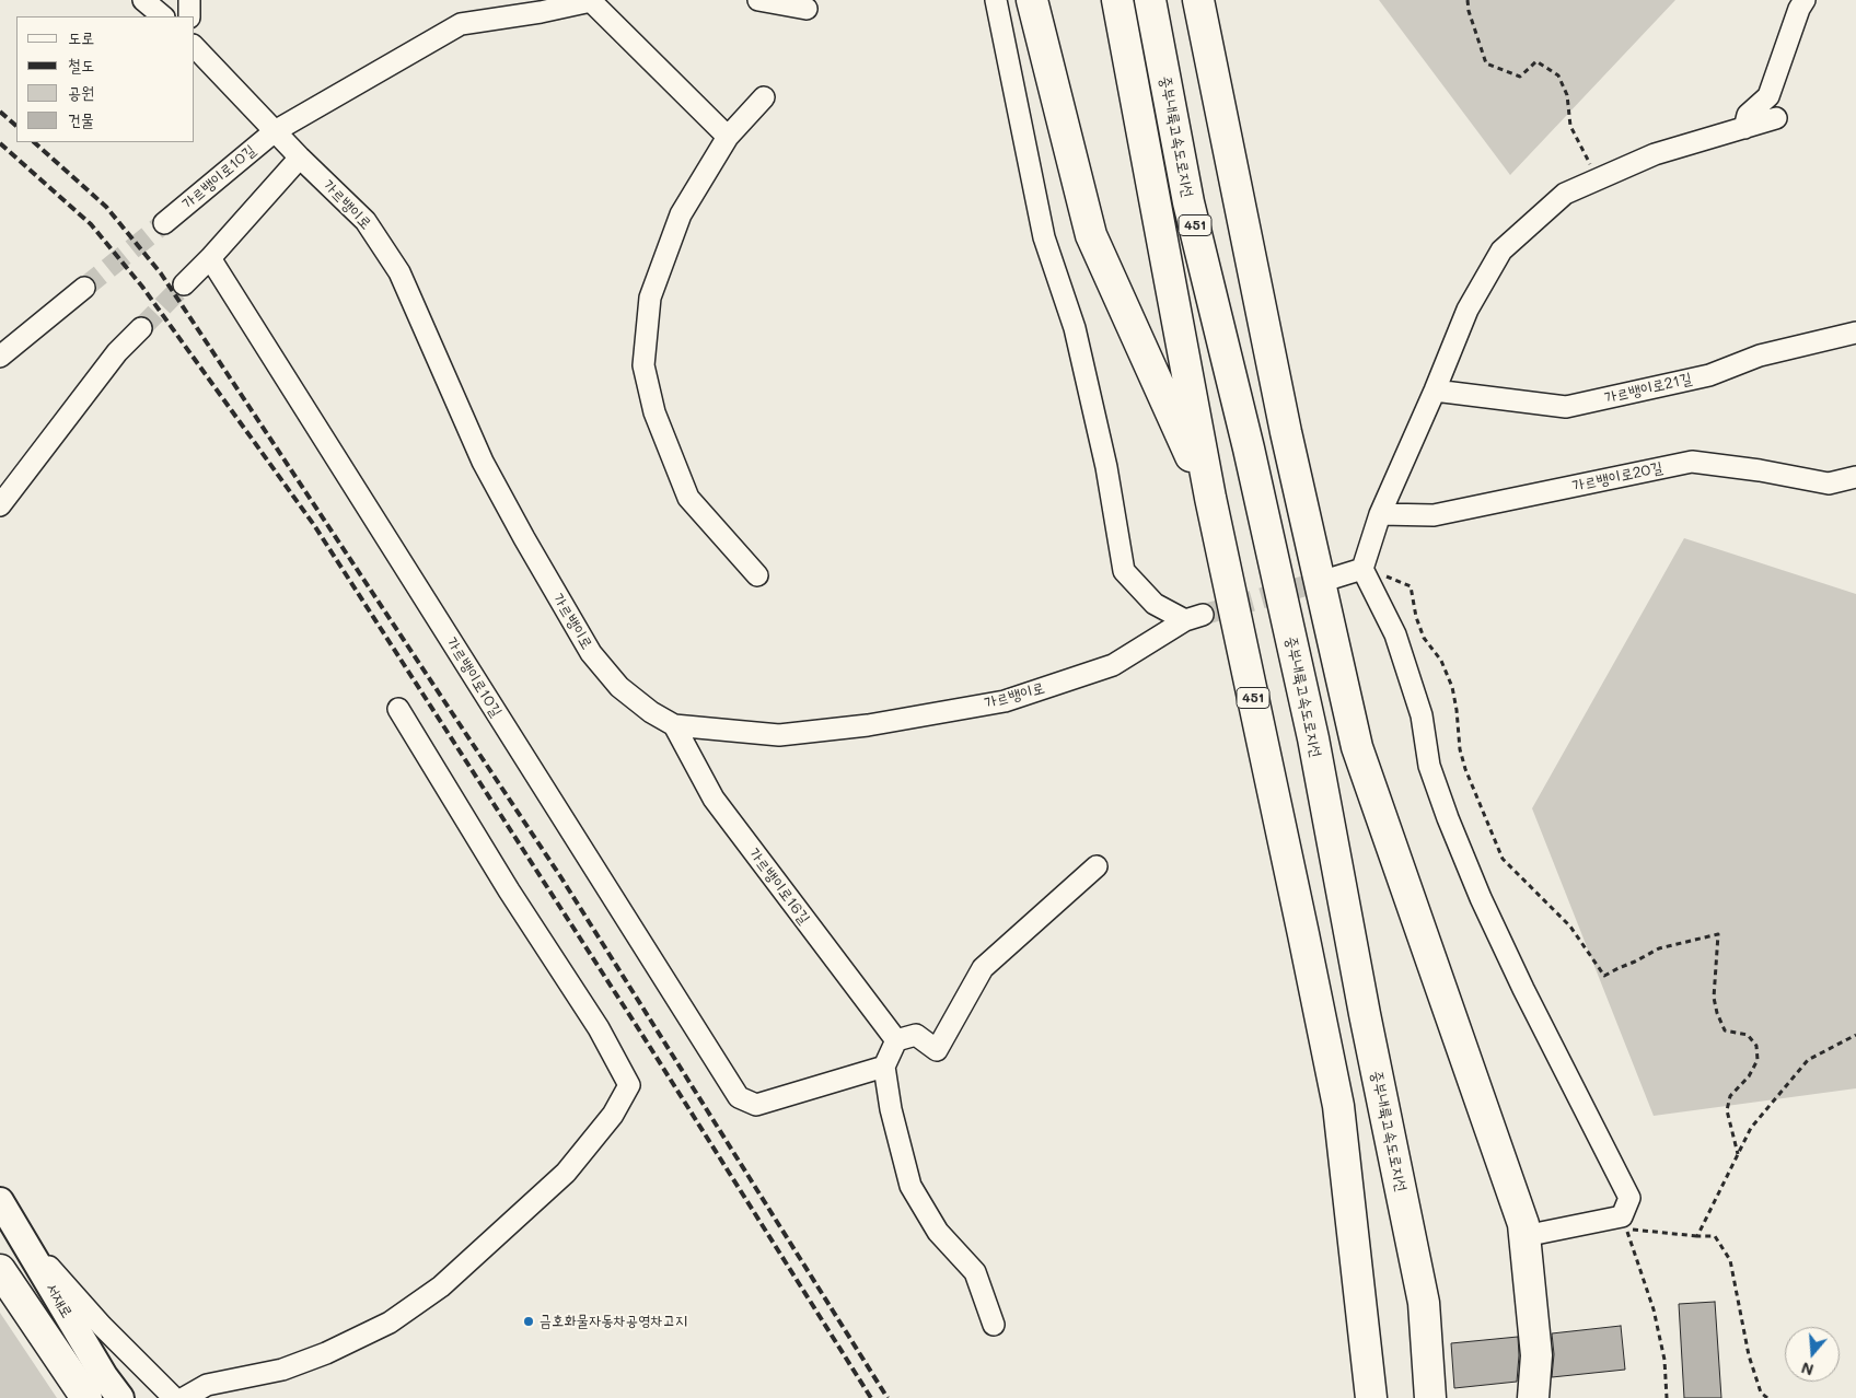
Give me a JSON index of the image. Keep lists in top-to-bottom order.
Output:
{
  "streets": {
    "highway": ["중부내륙고속도로지선", "451"],
    "main road": ["서재로"],
    "street": [
      "가르뱅이로10길",
      "가르뱅이로",
      "가르뱅이로21길",
      "가르뱅이로20길",
      "가르뱅이로16길"
    ]
  },
  "crossings": [
    ["가르뱅이로10길", "가르뱅이로"],
    ["가르뱅이로", "가르뱅이로16길"]
  ],
  "places": ["금호화물자동차공영차고지"],
  "legend": [
    "도로",
    "철도",
    "공원",
    "건물"
  ],
  "north": "bottom"
}
